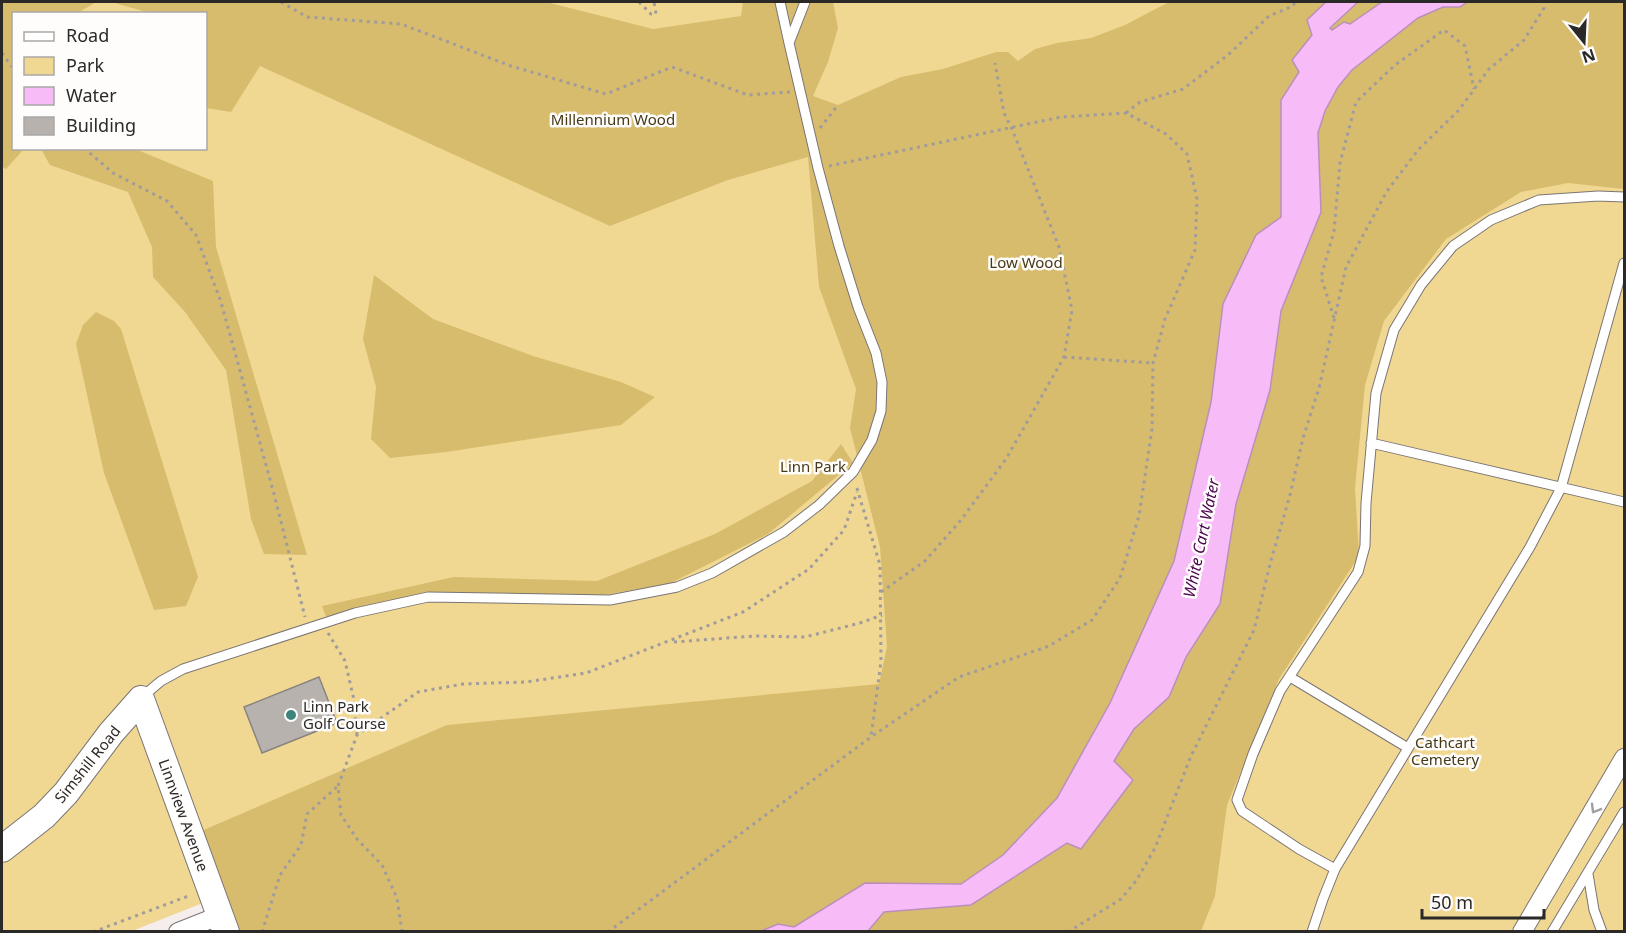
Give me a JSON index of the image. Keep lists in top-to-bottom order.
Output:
{
  "streets": {
    "street": ["Simshill Road", "Linnview Avenue"]
  },
  "crossings": [
    ["Simshill Road", "Linnview Avenue"]
  ],
  "water": ["White Cart Water"],
  "parks": [
    "Millennium Wood",
    "Low Wood",
    "Linn Park",
    "Cathcart Cemetery"
  ],
  "places": ["Linn Park Golf Course"],
  "legend": [
    "Road",
    "Park",
    "Water",
    "Building"
  ],
  "scale_bar": "50 m",
  "north": "bottom"
}
